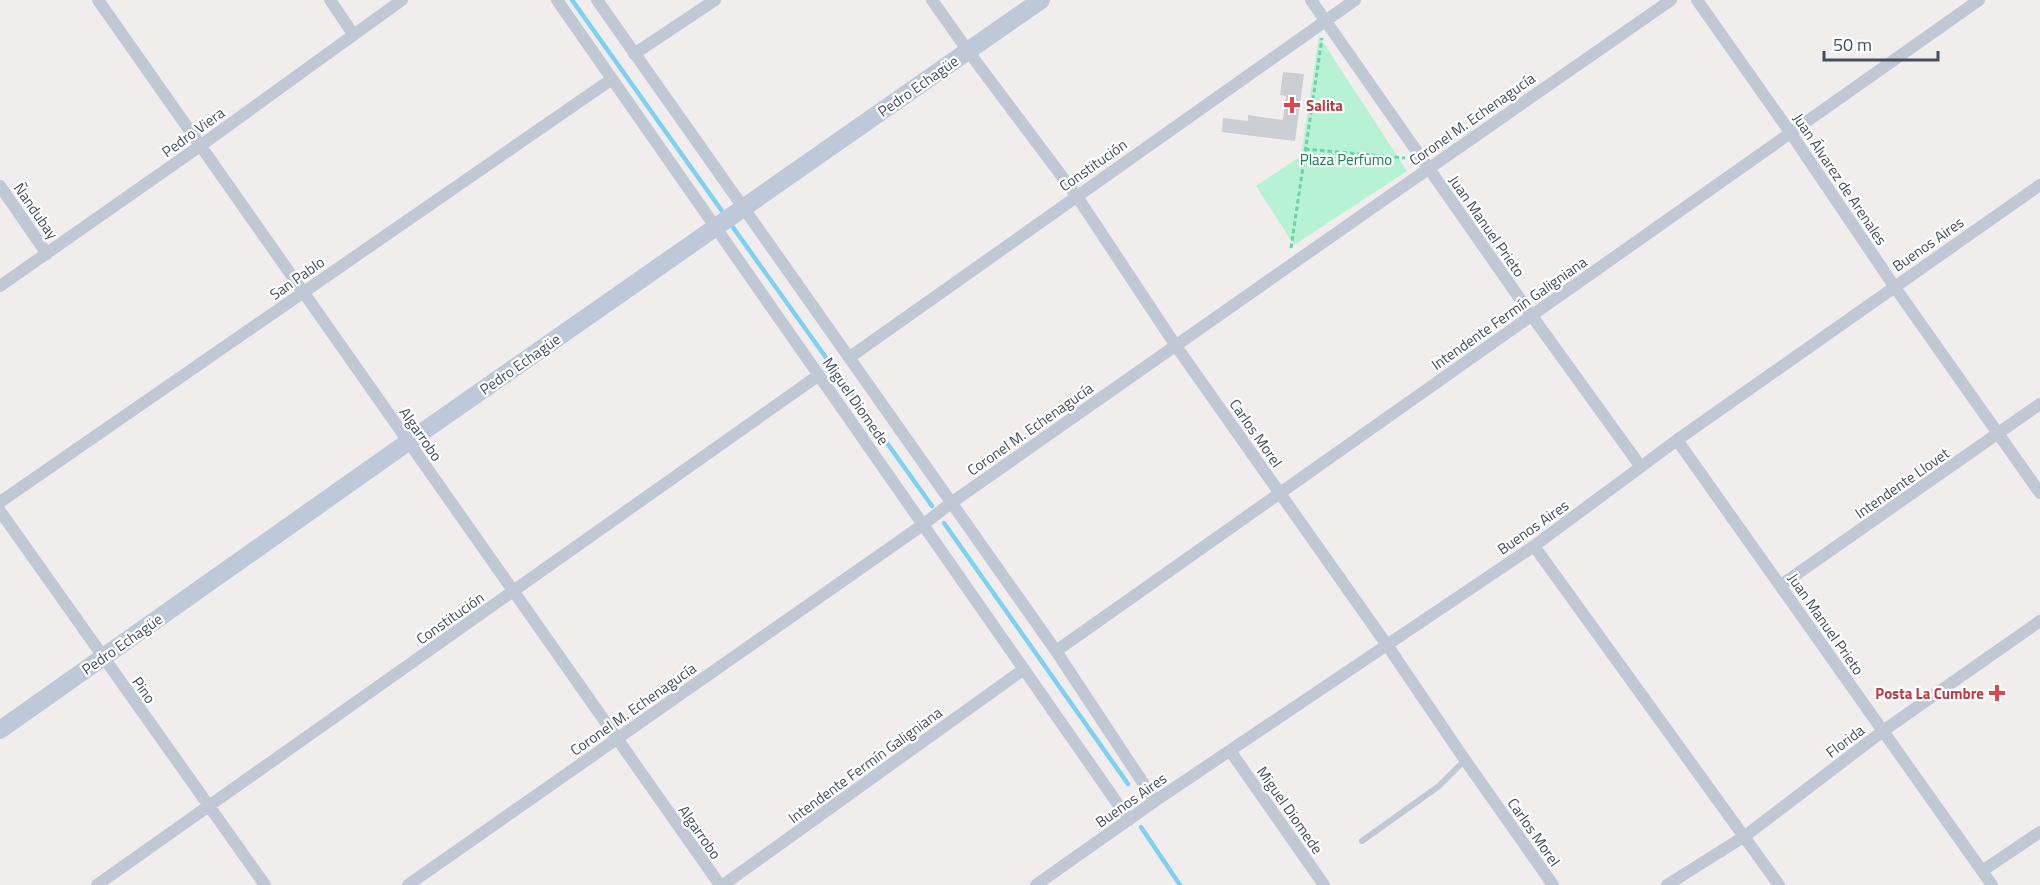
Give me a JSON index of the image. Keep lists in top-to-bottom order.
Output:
{
  "streets": {
    "street": [
      "Pedro Echagüe",
      "Coronel M. Echenagucía",
      "Pedro Viera",
      "Constitución",
      "Juan Álvarez de Arenales",
      "Ñandubay",
      "Juan Manuel Prieto",
      "Buenos Aires",
      "San Pablo",
      "Intendente Fermín Galigniana",
      "Miguel Diomede",
      "Carlos Morel",
      "Algarrobo",
      "Intendente Llovet",
      "Pino",
      "Florida"
    ]
  },
  "crossings": [
    ["Pedro Echagüe", "Miguel Diomede"],
    ["Pedro Echagüe", "Carlos Morel"],
    ["Pedro Echagüe", "Algarrobo"],
    ["Pedro Echagüe", "Pino"],
    ["Coronel M. Echenagucía", "Juan Manuel Prieto"],
    ["Coronel M. Echenagucía", "Miguel Diomede"],
    ["Coronel M. Echenagucía", "Carlos Morel"],
    ["Coronel M. Echenagucía", "Algarrobo"],
    ["Pedro Viera", "Ñandubay"],
    ["Pedro Viera", "Algarrobo"],
    ["Constitución", "Juan Manuel Prieto"],
    ["Constitución", "Miguel Diomede"],
    ["Constitución", "Carlos Morel"],
    ["Constitución", "Algarrobo"],
    ["Constitución", "Pino"],
    ["Juan Álvarez de Arenales", "Buenos Aires"],
    ["Juan Álvarez de Arenales", "Intendente Fermín Galigniana"],
    ["Juan Álvarez de Arenales", "Intendente Llovet"],
    ["Juan Manuel Prieto", "Buenos Aires"],
    ["Juan Manuel Prieto", "Intendente Fermín Galigniana"],
    ["Juan Manuel Prieto", "Intendente Llovet"],
    ["Juan Manuel Prieto", "Florida"],
    ["Buenos Aires", "Miguel Diomede"],
    ["Buenos Aires", "Carlos Morel"],
    ["San Pablo", "Miguel Diomede"],
    ["San Pablo", "Algarrobo"],
    ["Intendente Fermín Galigniana", "Miguel Diomede"],
    ["Intendente Fermín Galigniana", "Carlos Morel"],
    ["Intendente Fermín Galigniana", "Algarrobo"]
  ],
  "parks": ["Plaza Perfumo"],
  "places": {
    "health": ["Salita", "Posta La Cumbre"]
  },
  "scale_bar": "50 m"
}
